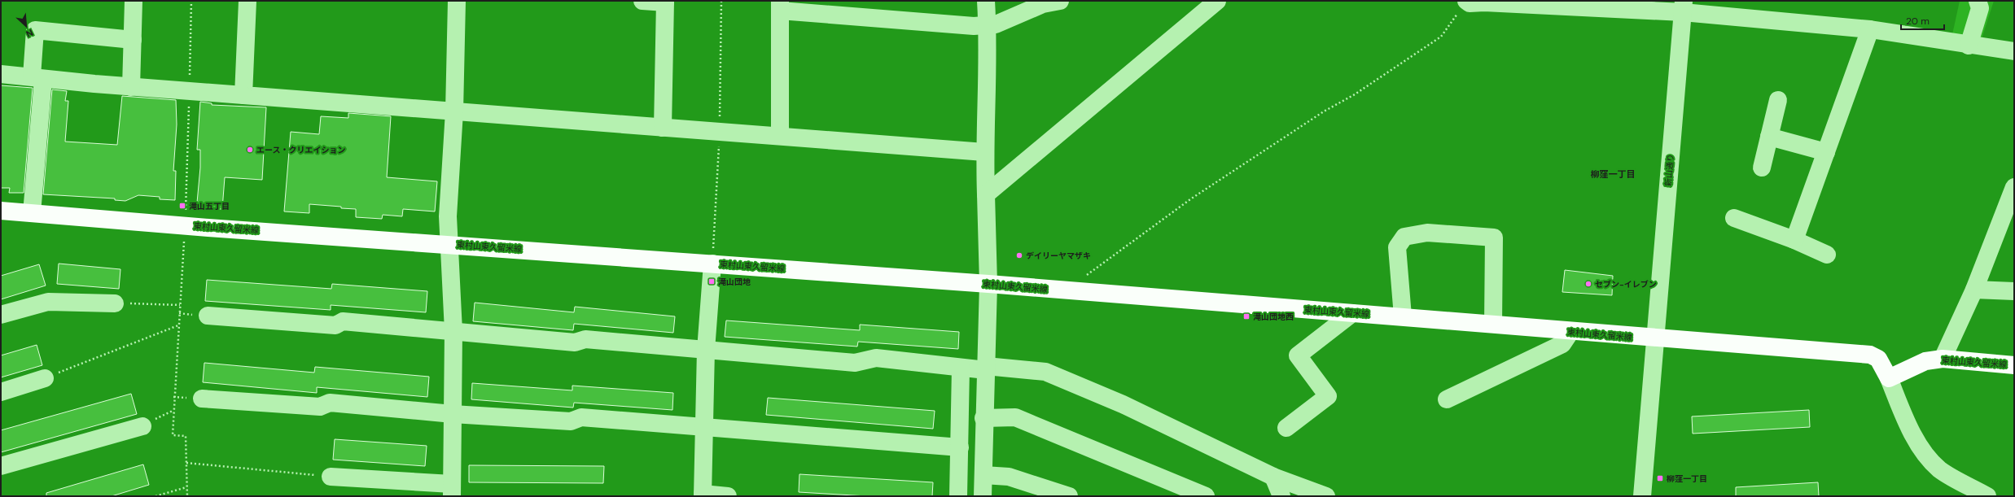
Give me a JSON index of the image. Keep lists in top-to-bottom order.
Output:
{
  "streets": {
    "main road": ["東村山東久留米線"],
    "street": ["新山通り"]
  },
  "crossings": [
    ["新山通り", "東村山東久留米線"]
  ],
  "districts": ["柳窪一丁目"],
  "places": {
    "other": ["エース・クリエイション", "デイリーヤマザキ", "セブン-イレブン"],
    "transit": [
      "滝山五丁目",
      "滝山団地",
      "滝山団地西",
      "柳窪一丁目"
    ]
  },
  "scale_bar": "20 m",
  "north": "bottom right"
}
